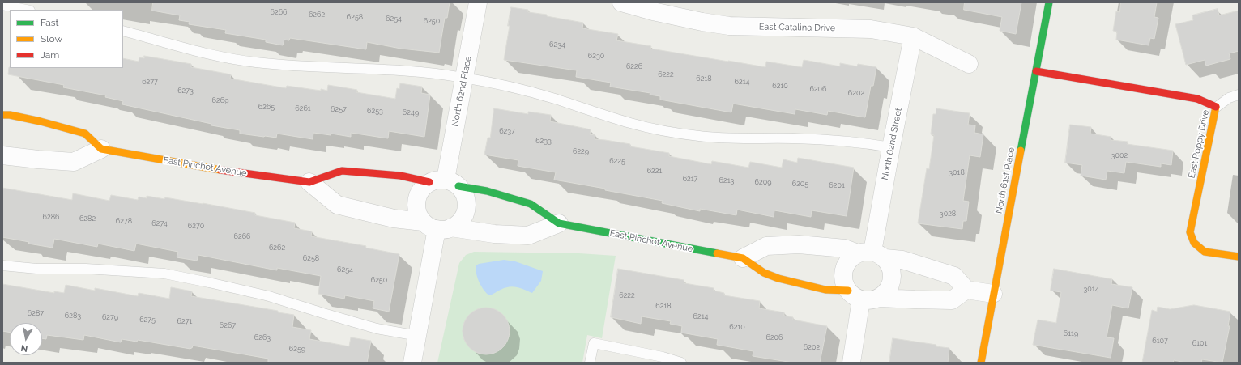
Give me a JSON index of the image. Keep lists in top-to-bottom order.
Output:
{
  "streets": {
    "street": [
      "East Catalina Drive",
      "North 62nd Place",
      "North 62nd Street",
      "East Poppy Drive",
      "East Pinchot Avenue",
      "North 61st Place"
    ]
  },
  "crossings": [
    ["East Catalina Drive", "North 62nd Street"],
    ["North 62nd Place", "East Pinchot Avenue"],
    ["North 62nd Street", "East Pinchot Avenue"],
    ["East Poppy Drive", "North 61st Place"]
  ],
  "house_numbers": [
    "6266",
    "6262",
    "6258",
    "6254",
    "6250",
    "6234",
    "6230",
    "6226",
    "6222",
    "6218",
    "6277",
    "6214",
    "6210",
    "6206",
    "6273",
    "6202",
    "6269",
    "6265",
    "6261",
    "6257",
    "6253",
    "6249",
    "6237",
    "6233",
    "6229",
    "3002",
    "6225",
    "6221",
    "3018",
    "6217",
    "6213",
    "6209",
    "6205",
    "6201",
    "3028",
    "6286",
    "6282",
    "6278",
    "6274",
    "6270",
    "6266",
    "6262",
    "6258",
    "6254",
    "6250",
    "3014",
    "6222",
    "6218",
    "6287",
    "6283",
    "6214",
    "6279",
    "6275",
    "6271",
    "6267",
    "6210",
    "6119",
    "6263",
    "6206",
    "6107",
    "6101",
    "6202",
    "6259"
  ],
  "legend": ["Fast", "Slow", "Jam"],
  "north": "bottom"
}
